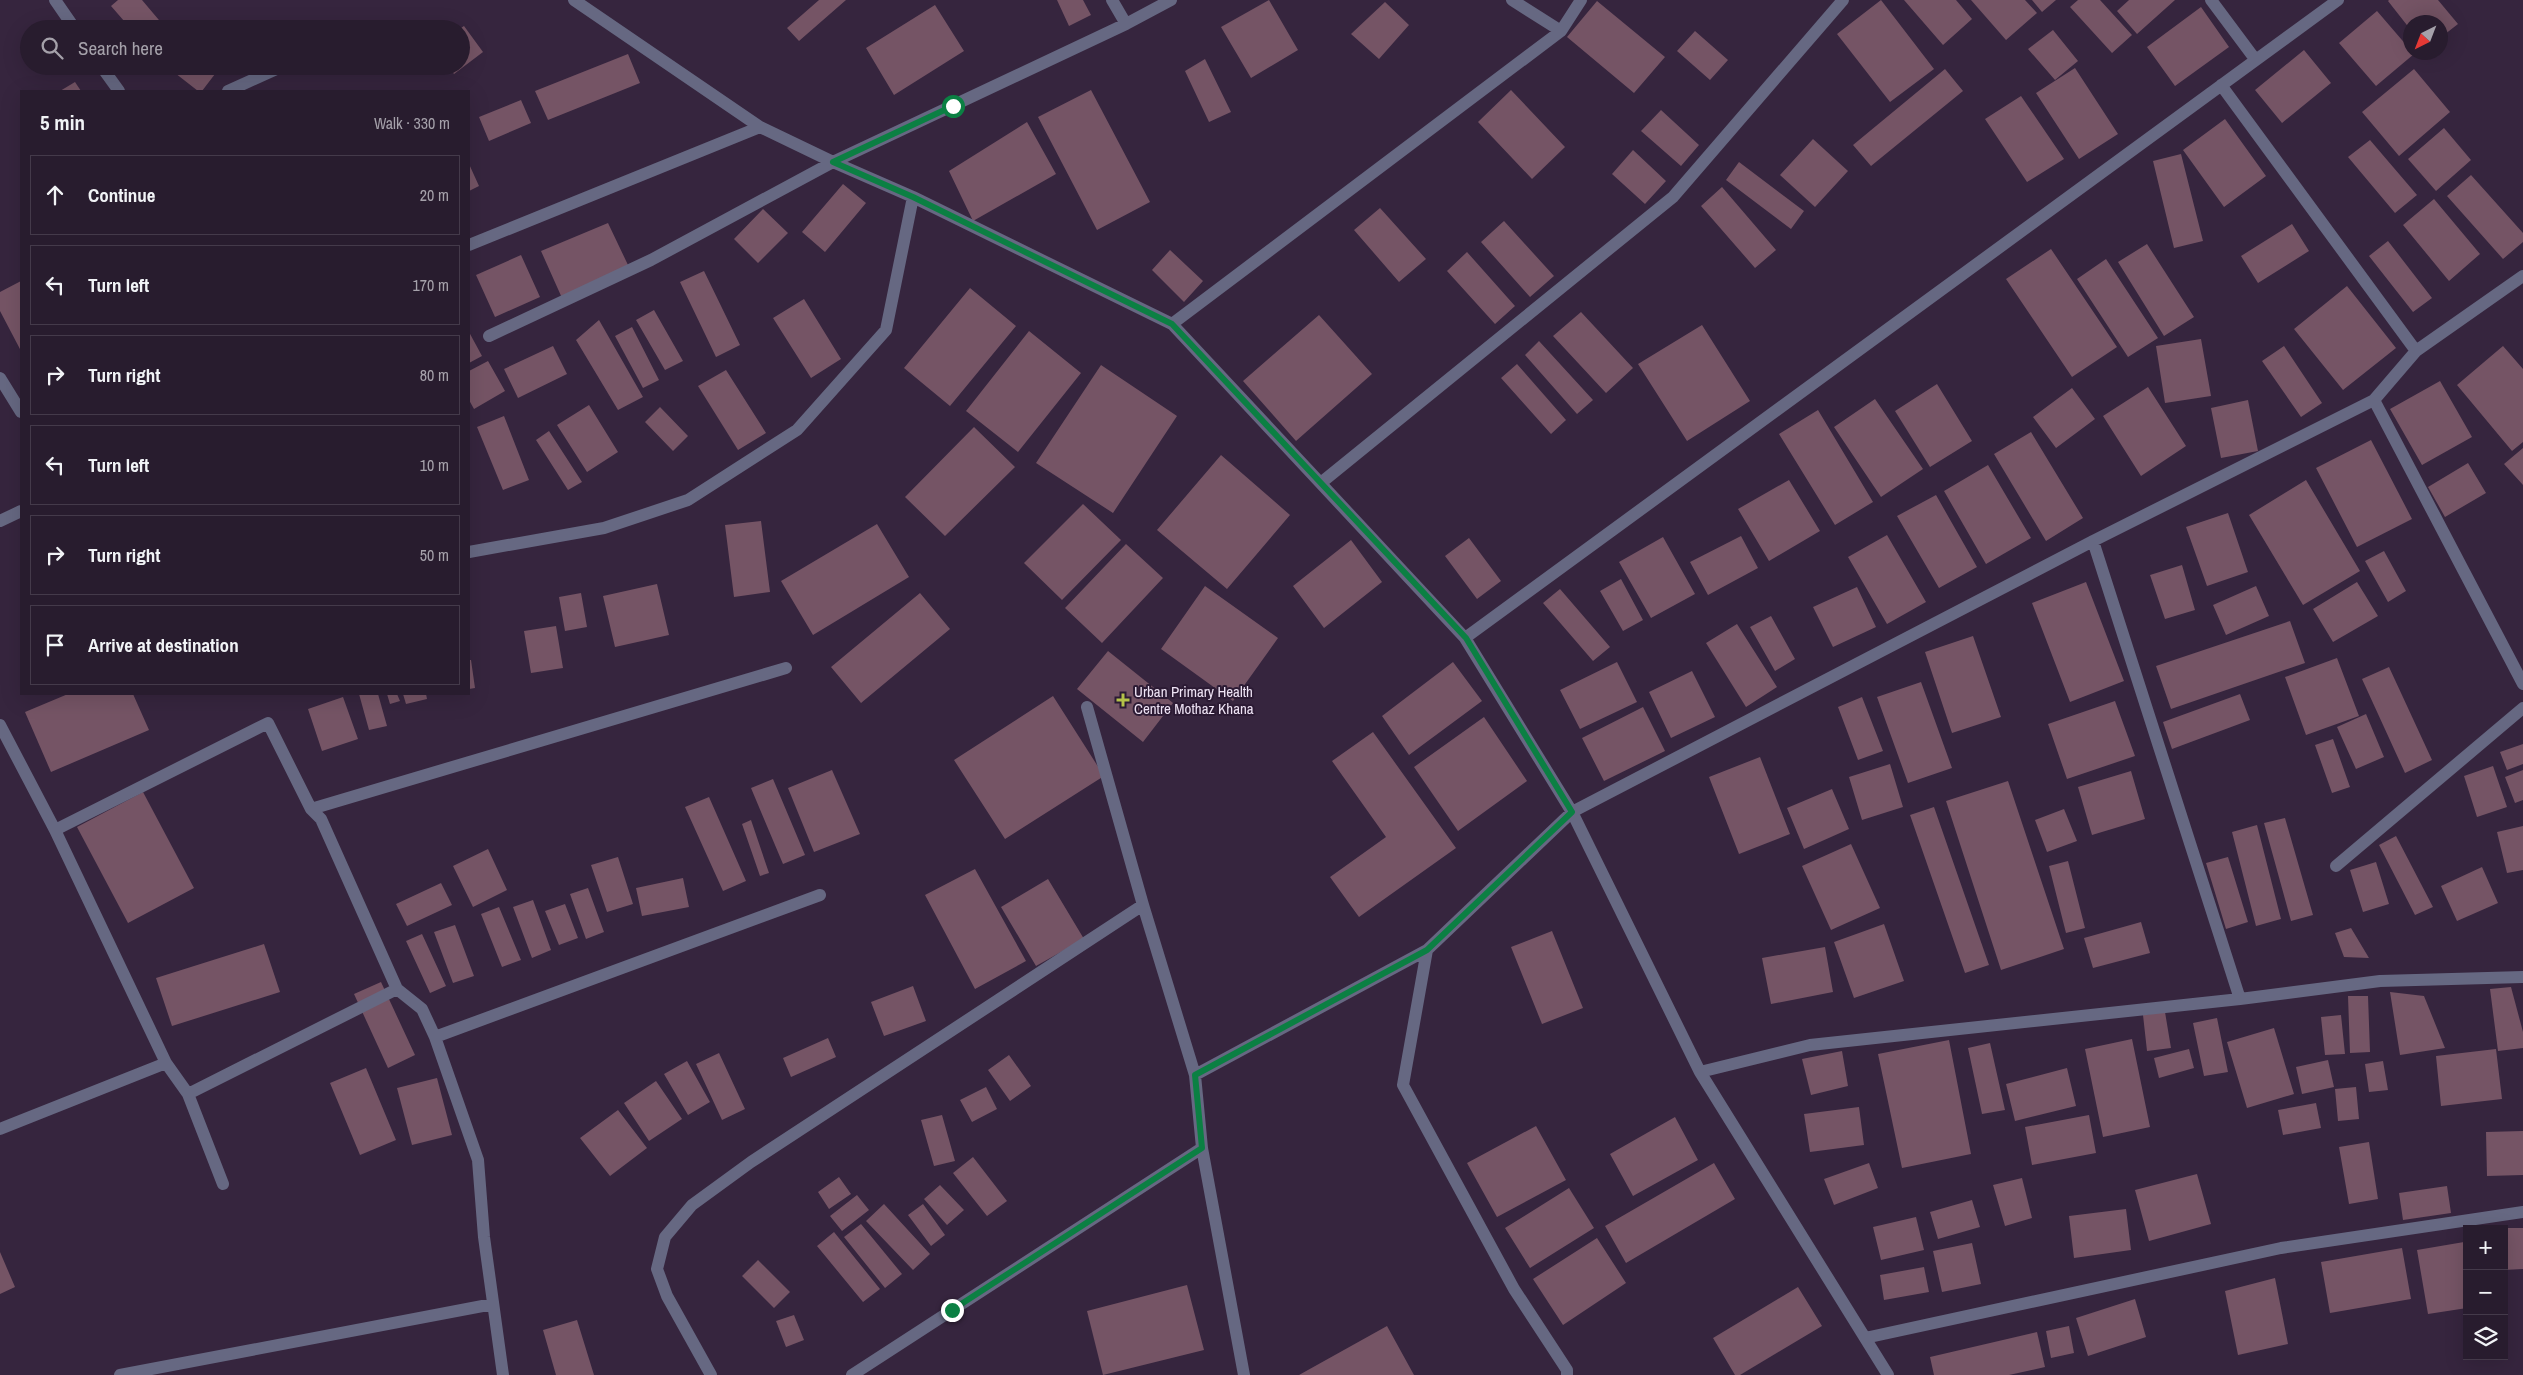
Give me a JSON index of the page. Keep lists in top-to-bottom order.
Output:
{
  "places": {
    "health": ["Urban Primary Health Centre Mothaz Khana"]
  },
  "north": "bottom left",
  "page": {
    "search": "Search here",
    "heading": ["5 min", "Walk · 330 m"],
    "list": [
      ["Continue", "20 m"],
      ["Turn left", "170 m"],
      ["Turn right", "80 m"],
      ["Turn left", "10 m"],
      ["Turn right", "50 m"],
      "Arrive at destination"
    ],
    "map_buttons": ["+", "−"]
  }
}
